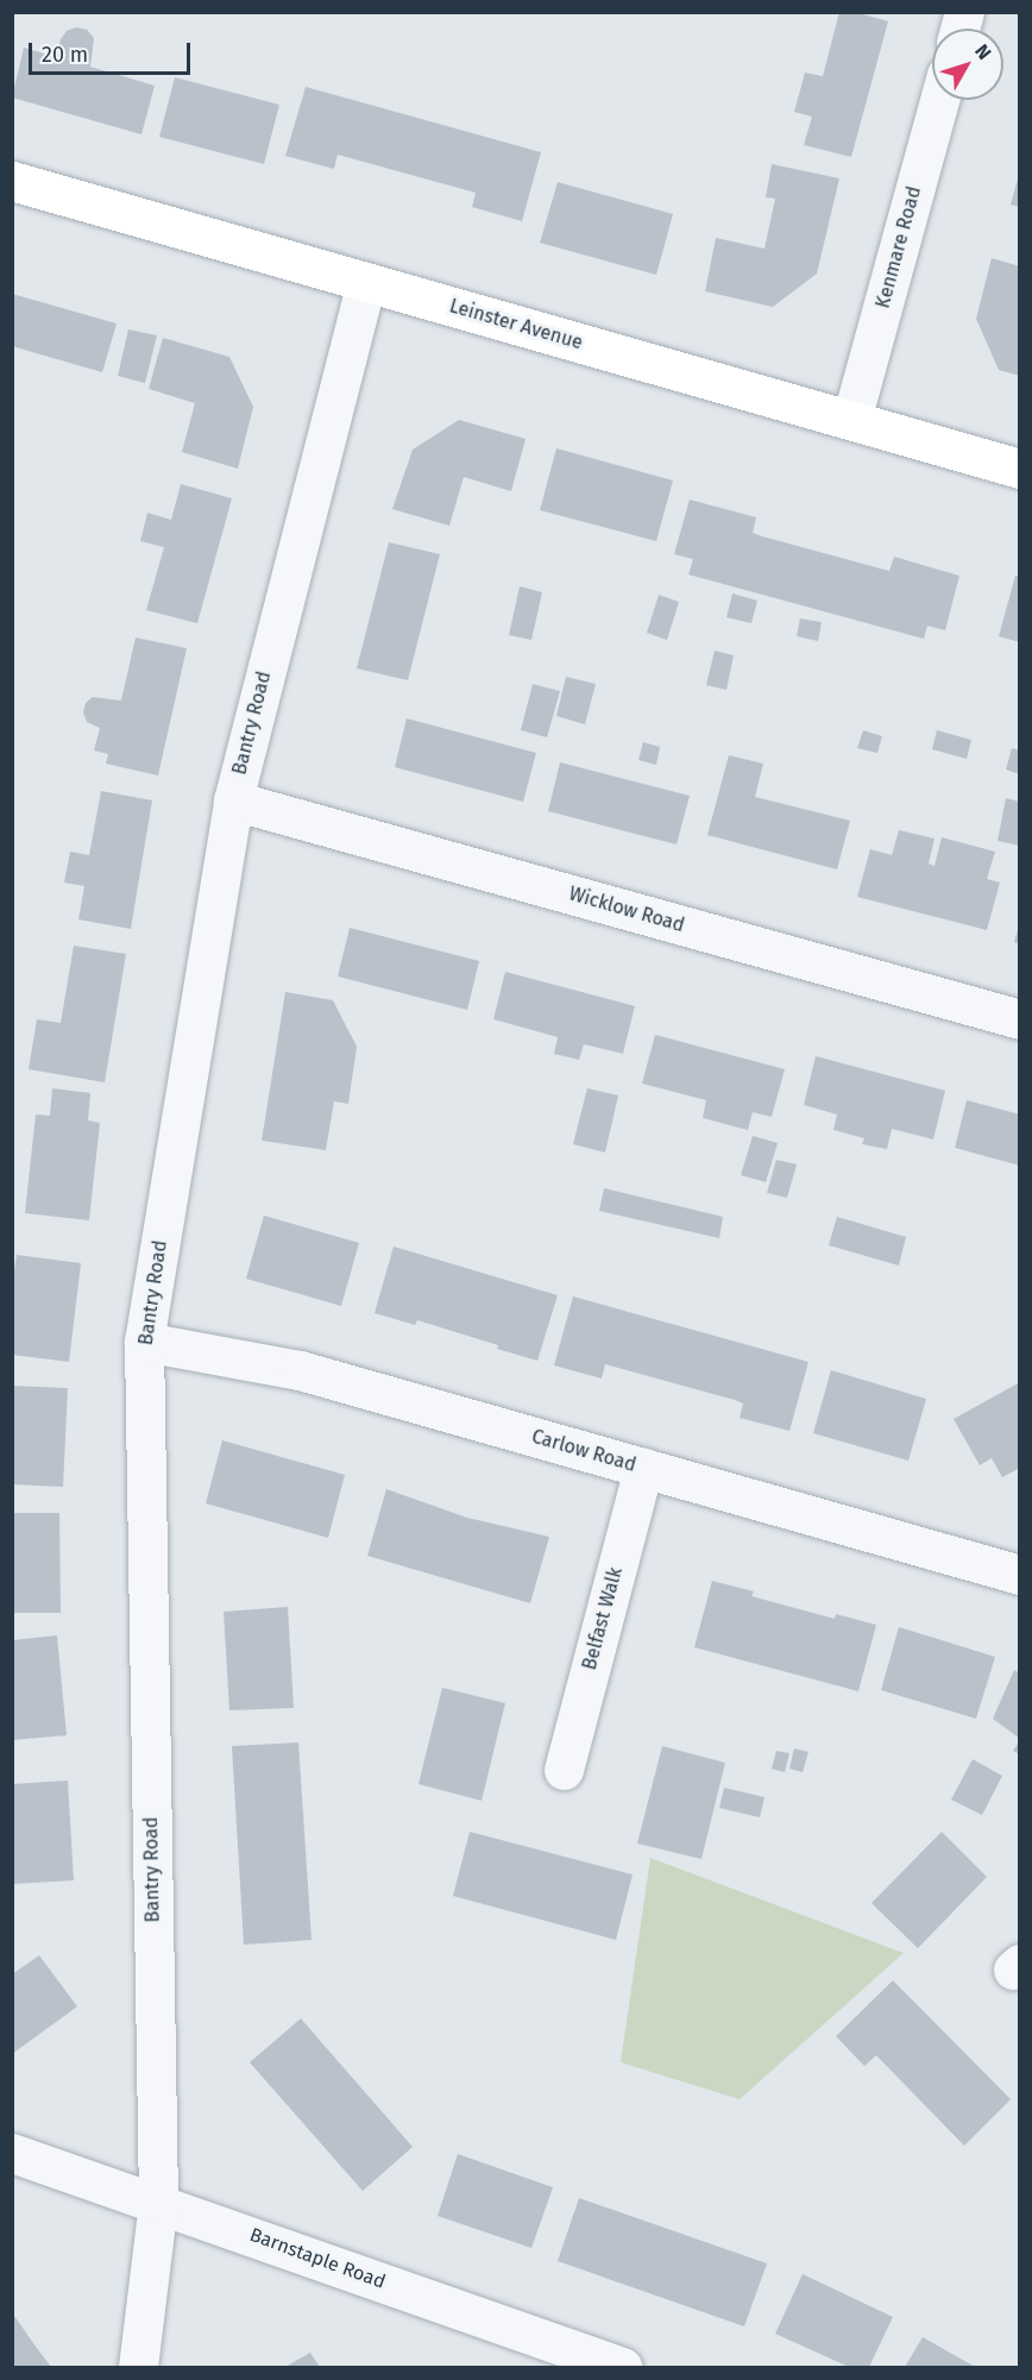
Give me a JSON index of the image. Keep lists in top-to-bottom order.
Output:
{
  "streets": {
    "street": [
      "Kenmare Road",
      "Leinster Avenue",
      "Bantry Road",
      "Wicklow Road",
      "Carlow Road",
      "Belfast Walk",
      "Barnstaple Road"
    ]
  },
  "crossings": [
    ["Kenmare Road", "Leinster Avenue"],
    ["Leinster Avenue", "Bantry Road"],
    ["Bantry Road", "Wicklow Road"],
    ["Bantry Road", "Carlow Road"],
    ["Bantry Road", "Barnstaple Road"],
    ["Carlow Road", "Belfast Walk"]
  ],
  "scale_bar": "20 m",
  "north": "top right"
}
